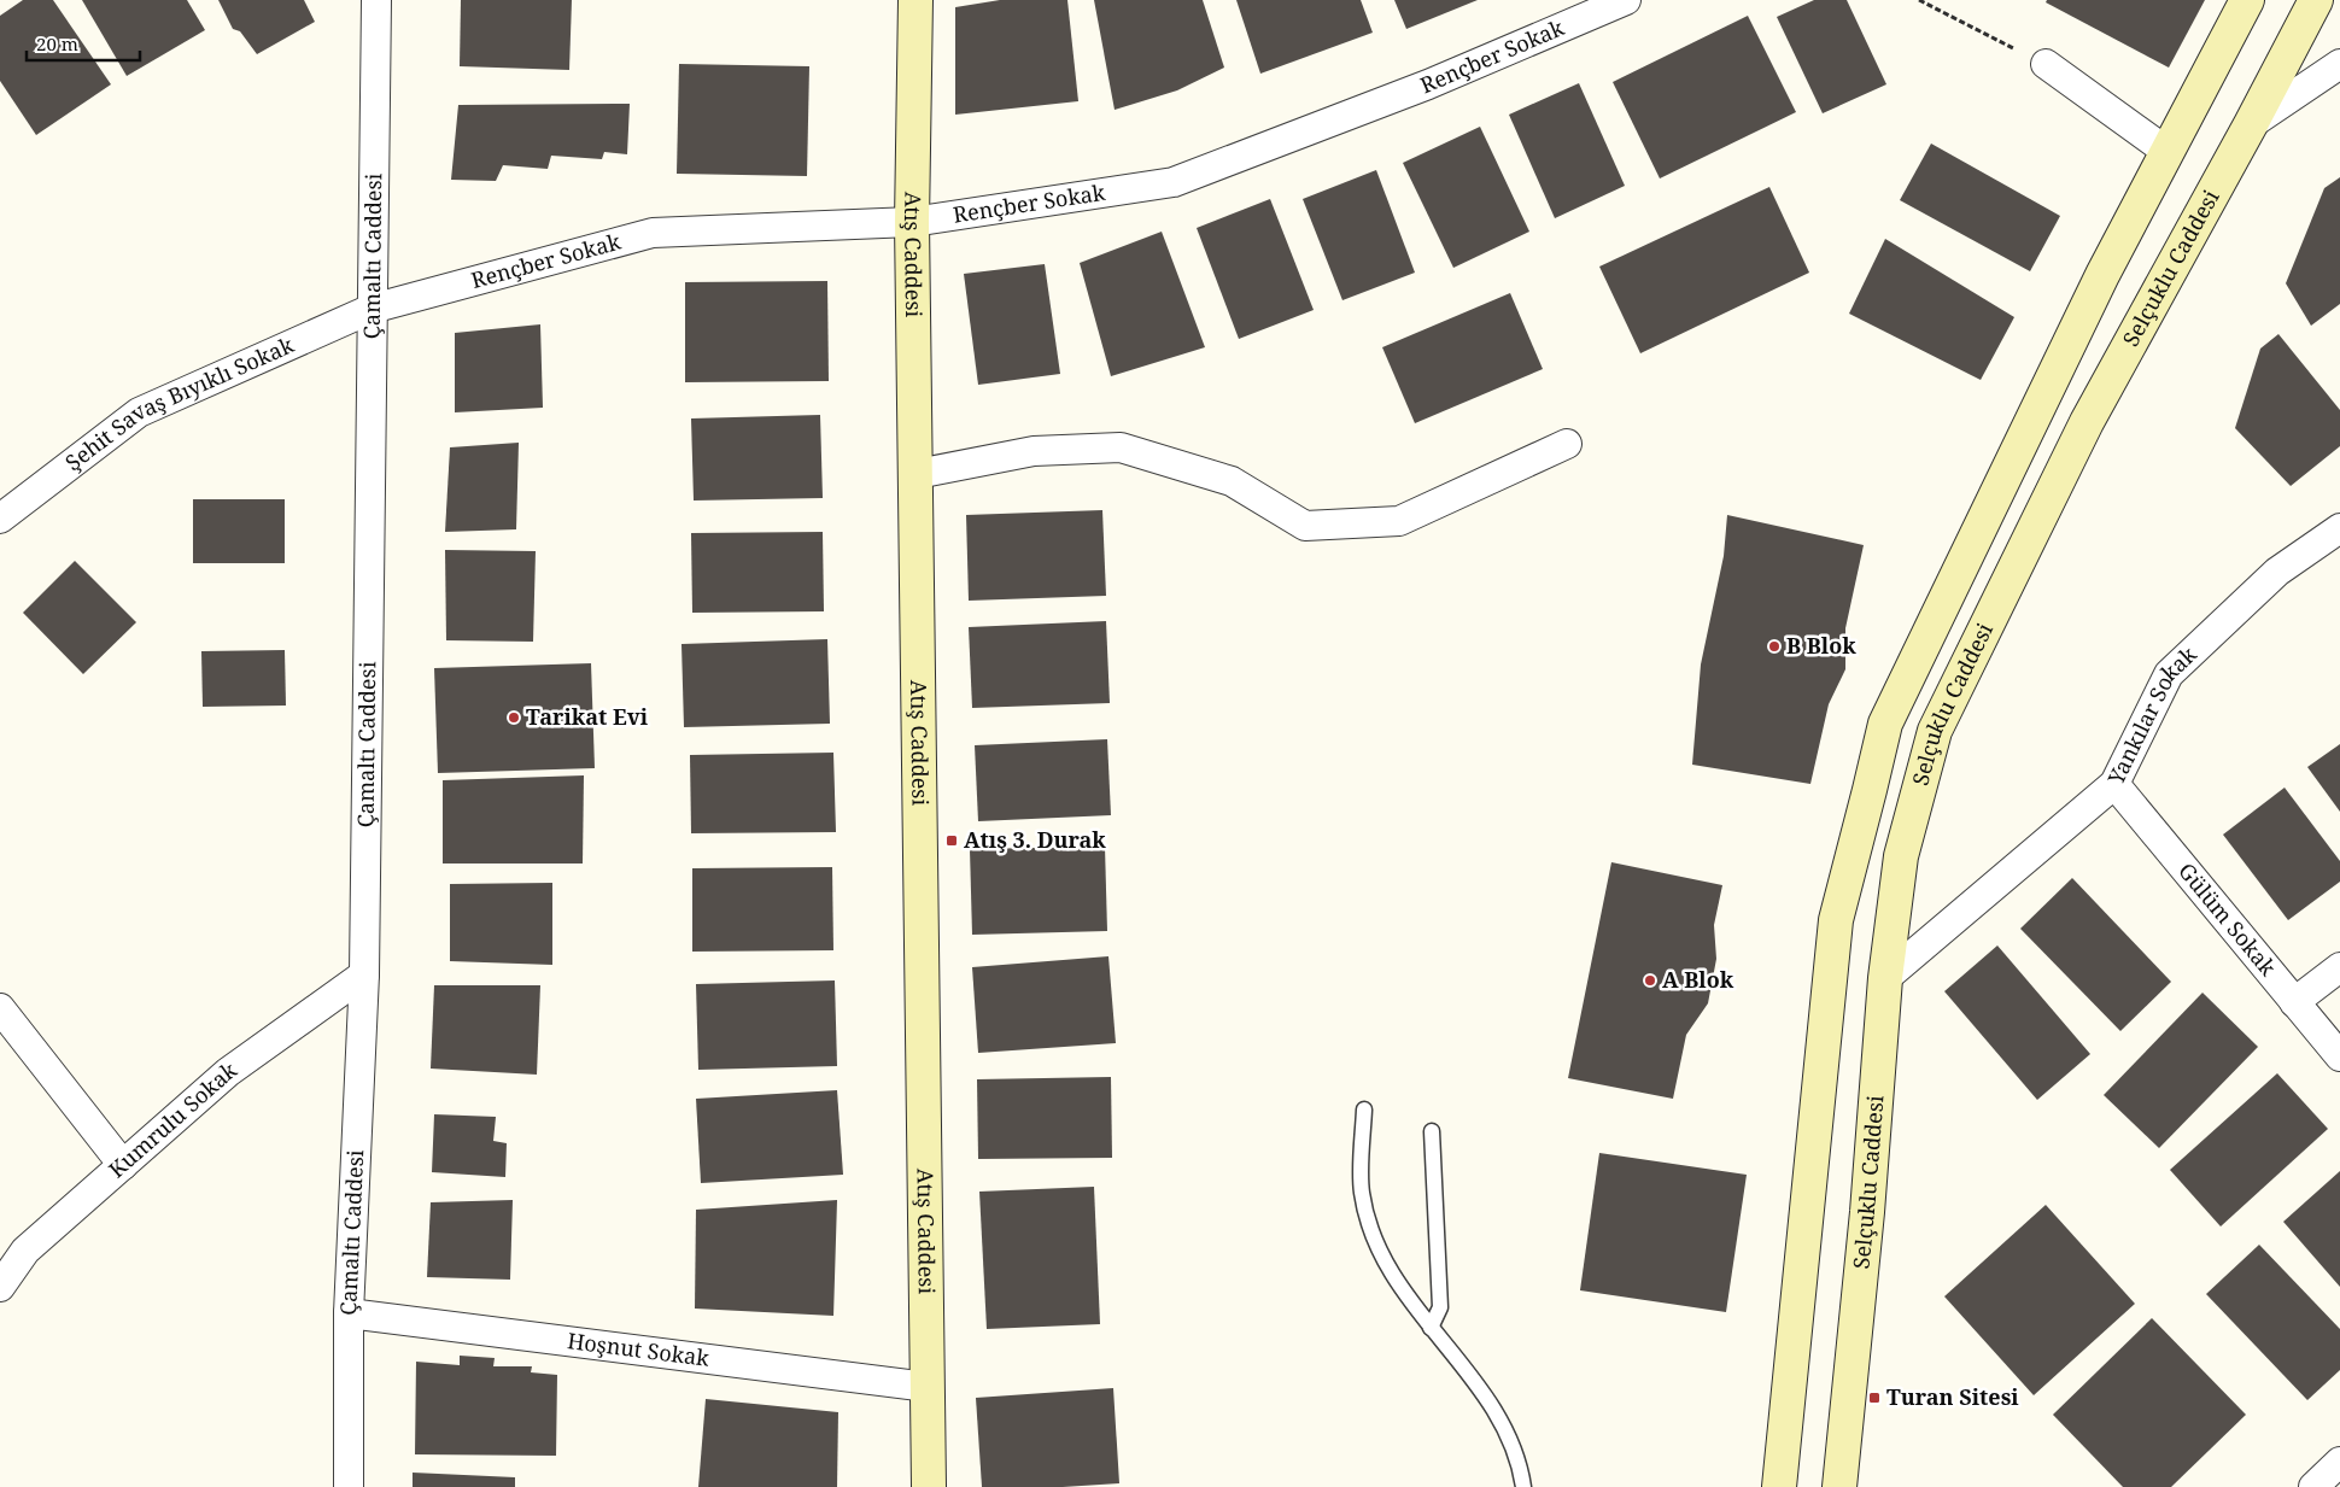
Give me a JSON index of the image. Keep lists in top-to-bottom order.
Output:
{
  "streets": {
    "main road": ["Atış Caddesi", "Selçuklu Caddesi"],
    "street": [
      "Rençber Sokak",
      "Çamaltı Caddesi",
      "Şehit Savaş Bıyıklı Sokak",
      "Yankılar Sokak",
      "Gülüm Sokak",
      "Kumrulu Sokak",
      "Hoşnut Sokak"
    ]
  },
  "crossings": [
    ["Rençber Sokak", "Çamaltı Caddesi"],
    ["Rençber Sokak", "Atış Caddesi"],
    ["Rençber Sokak", "Şehit Savaş Bıyıklı Sokak"],
    ["Çamaltı Caddesi", "Şehit Savaş Bıyıklı Sokak"],
    ["Çamaltı Caddesi", "Kumrulu Sokak"],
    ["Çamaltı Caddesi", "Hoşnut Sokak"],
    ["Atış Caddesi", "Hoşnut Sokak"],
    ["Selçuklu Caddesi", "Yankılar Sokak"],
    ["Yankılar Sokak", "Gülüm Sokak"]
  ],
  "places": {
    "other": ["B Blok", "Tarikat Evi", "A Blok"],
    "transit": ["Atış 3. Durak", "Turan Sitesi"]
  },
  "scale_bar": "20 m"
}
